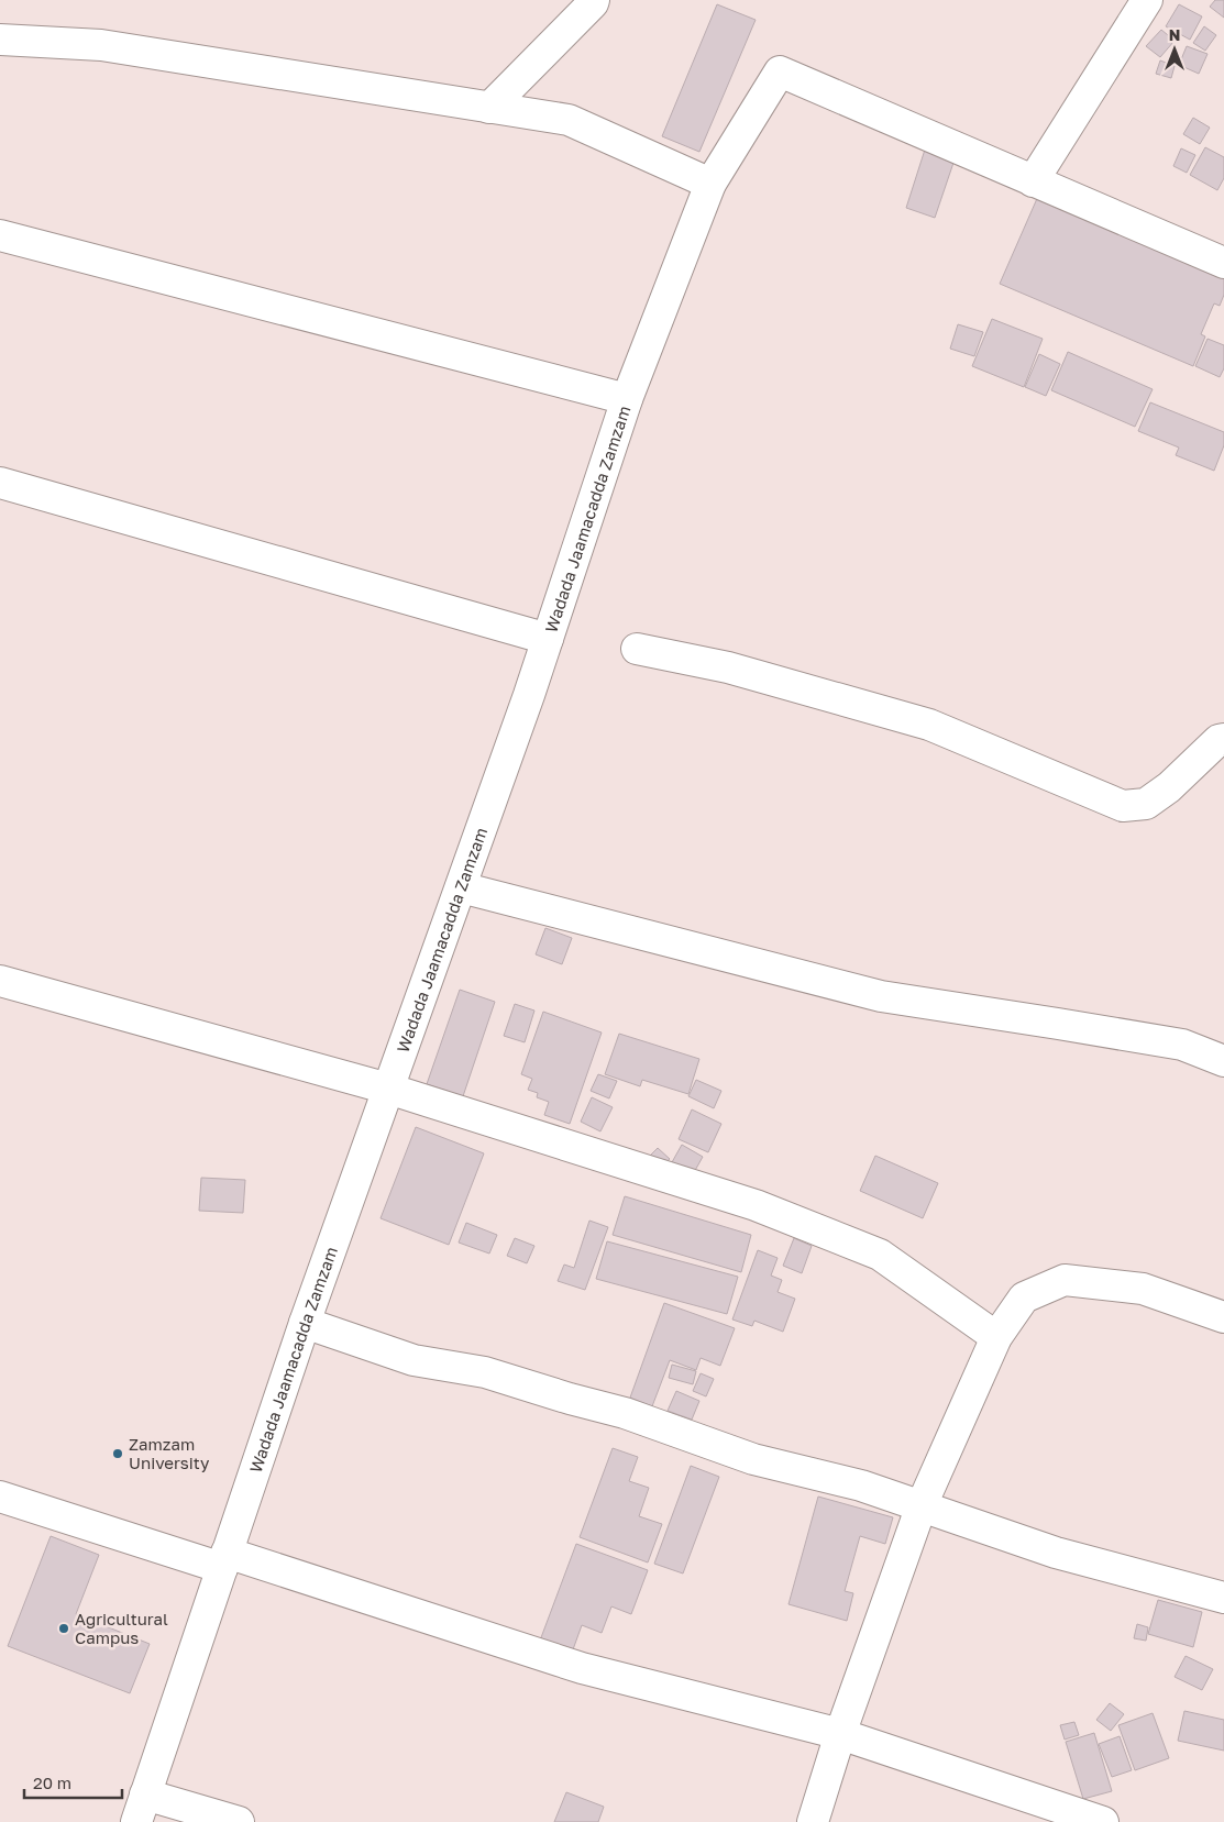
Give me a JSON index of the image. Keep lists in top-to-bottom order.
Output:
{
  "streets": {
    "street": ["Wadada Jaamacadda Zamzam"]
  },
  "places": ["Zamzam University", "Agricultural Campus"],
  "scale_bar": "20 m",
  "north": "top"
}
